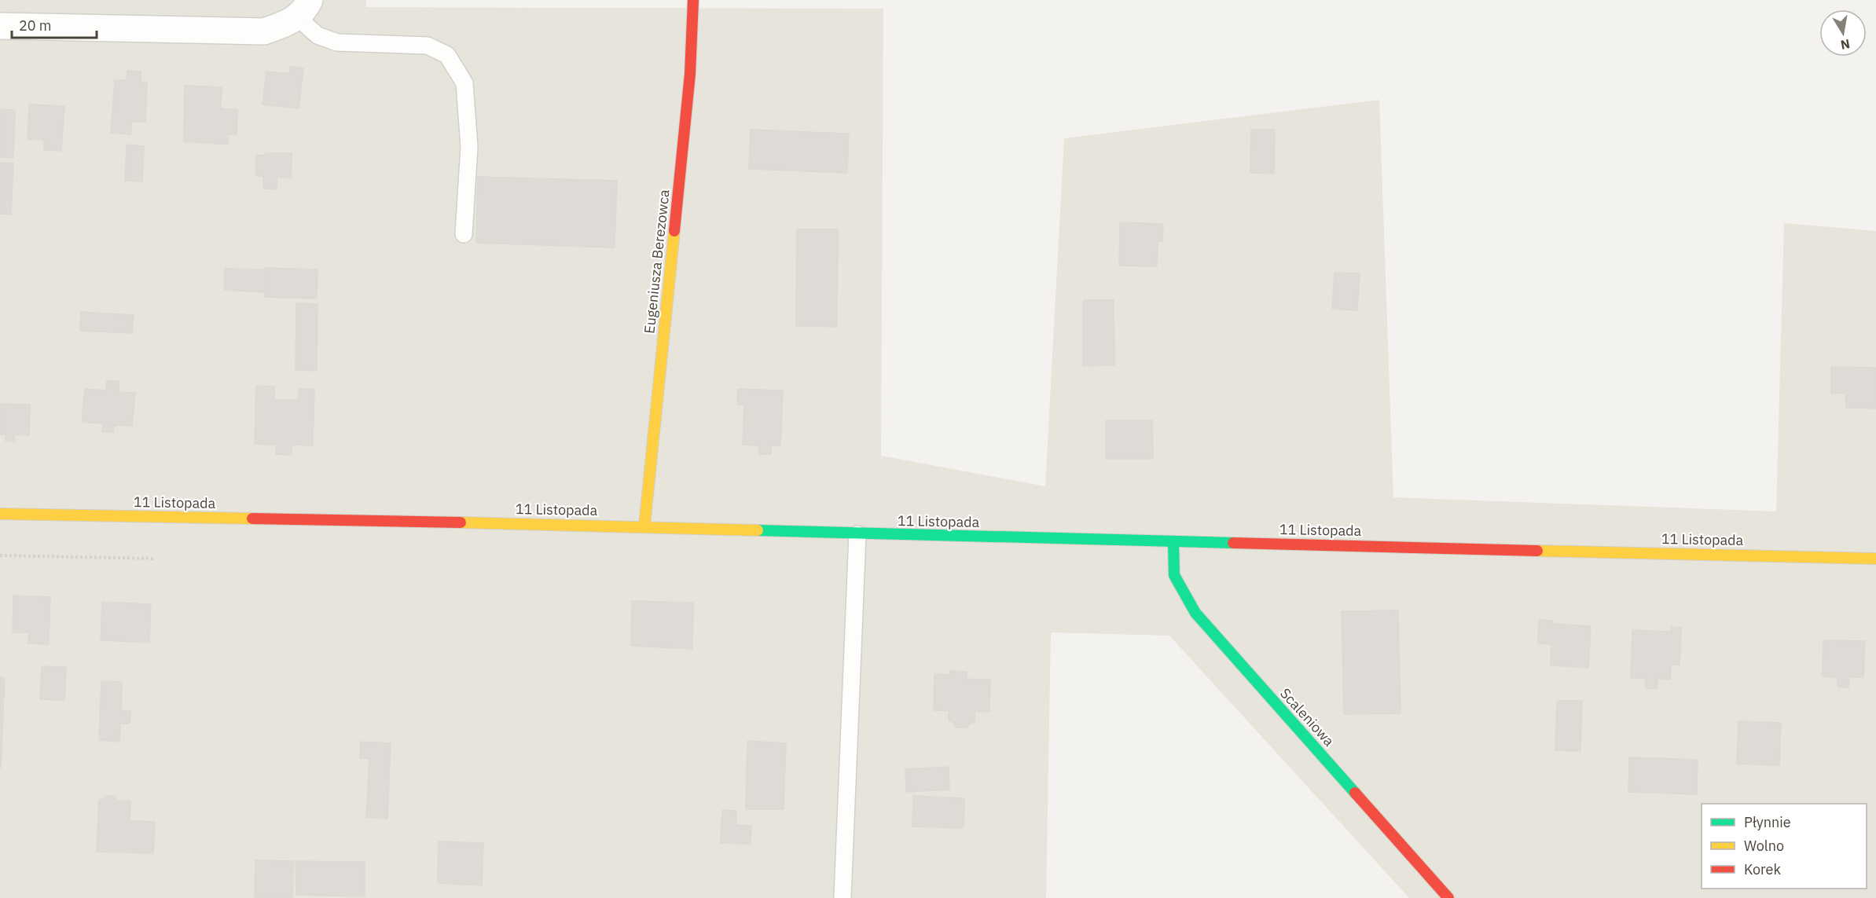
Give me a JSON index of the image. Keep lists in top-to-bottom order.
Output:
{
  "streets": {
    "main road": ["Eugeniusza Berezowca", "11 Listopada", "Scaleniowa"]
  },
  "crossings": [
    ["Eugeniusza Berezowca", "11 Listopada"],
    ["11 Listopada", "Scaleniowa"]
  ],
  "legend": ["Płynnie", "Wolno", "Korek"],
  "scale_bar": "20 m",
  "north": "bottom"
}
